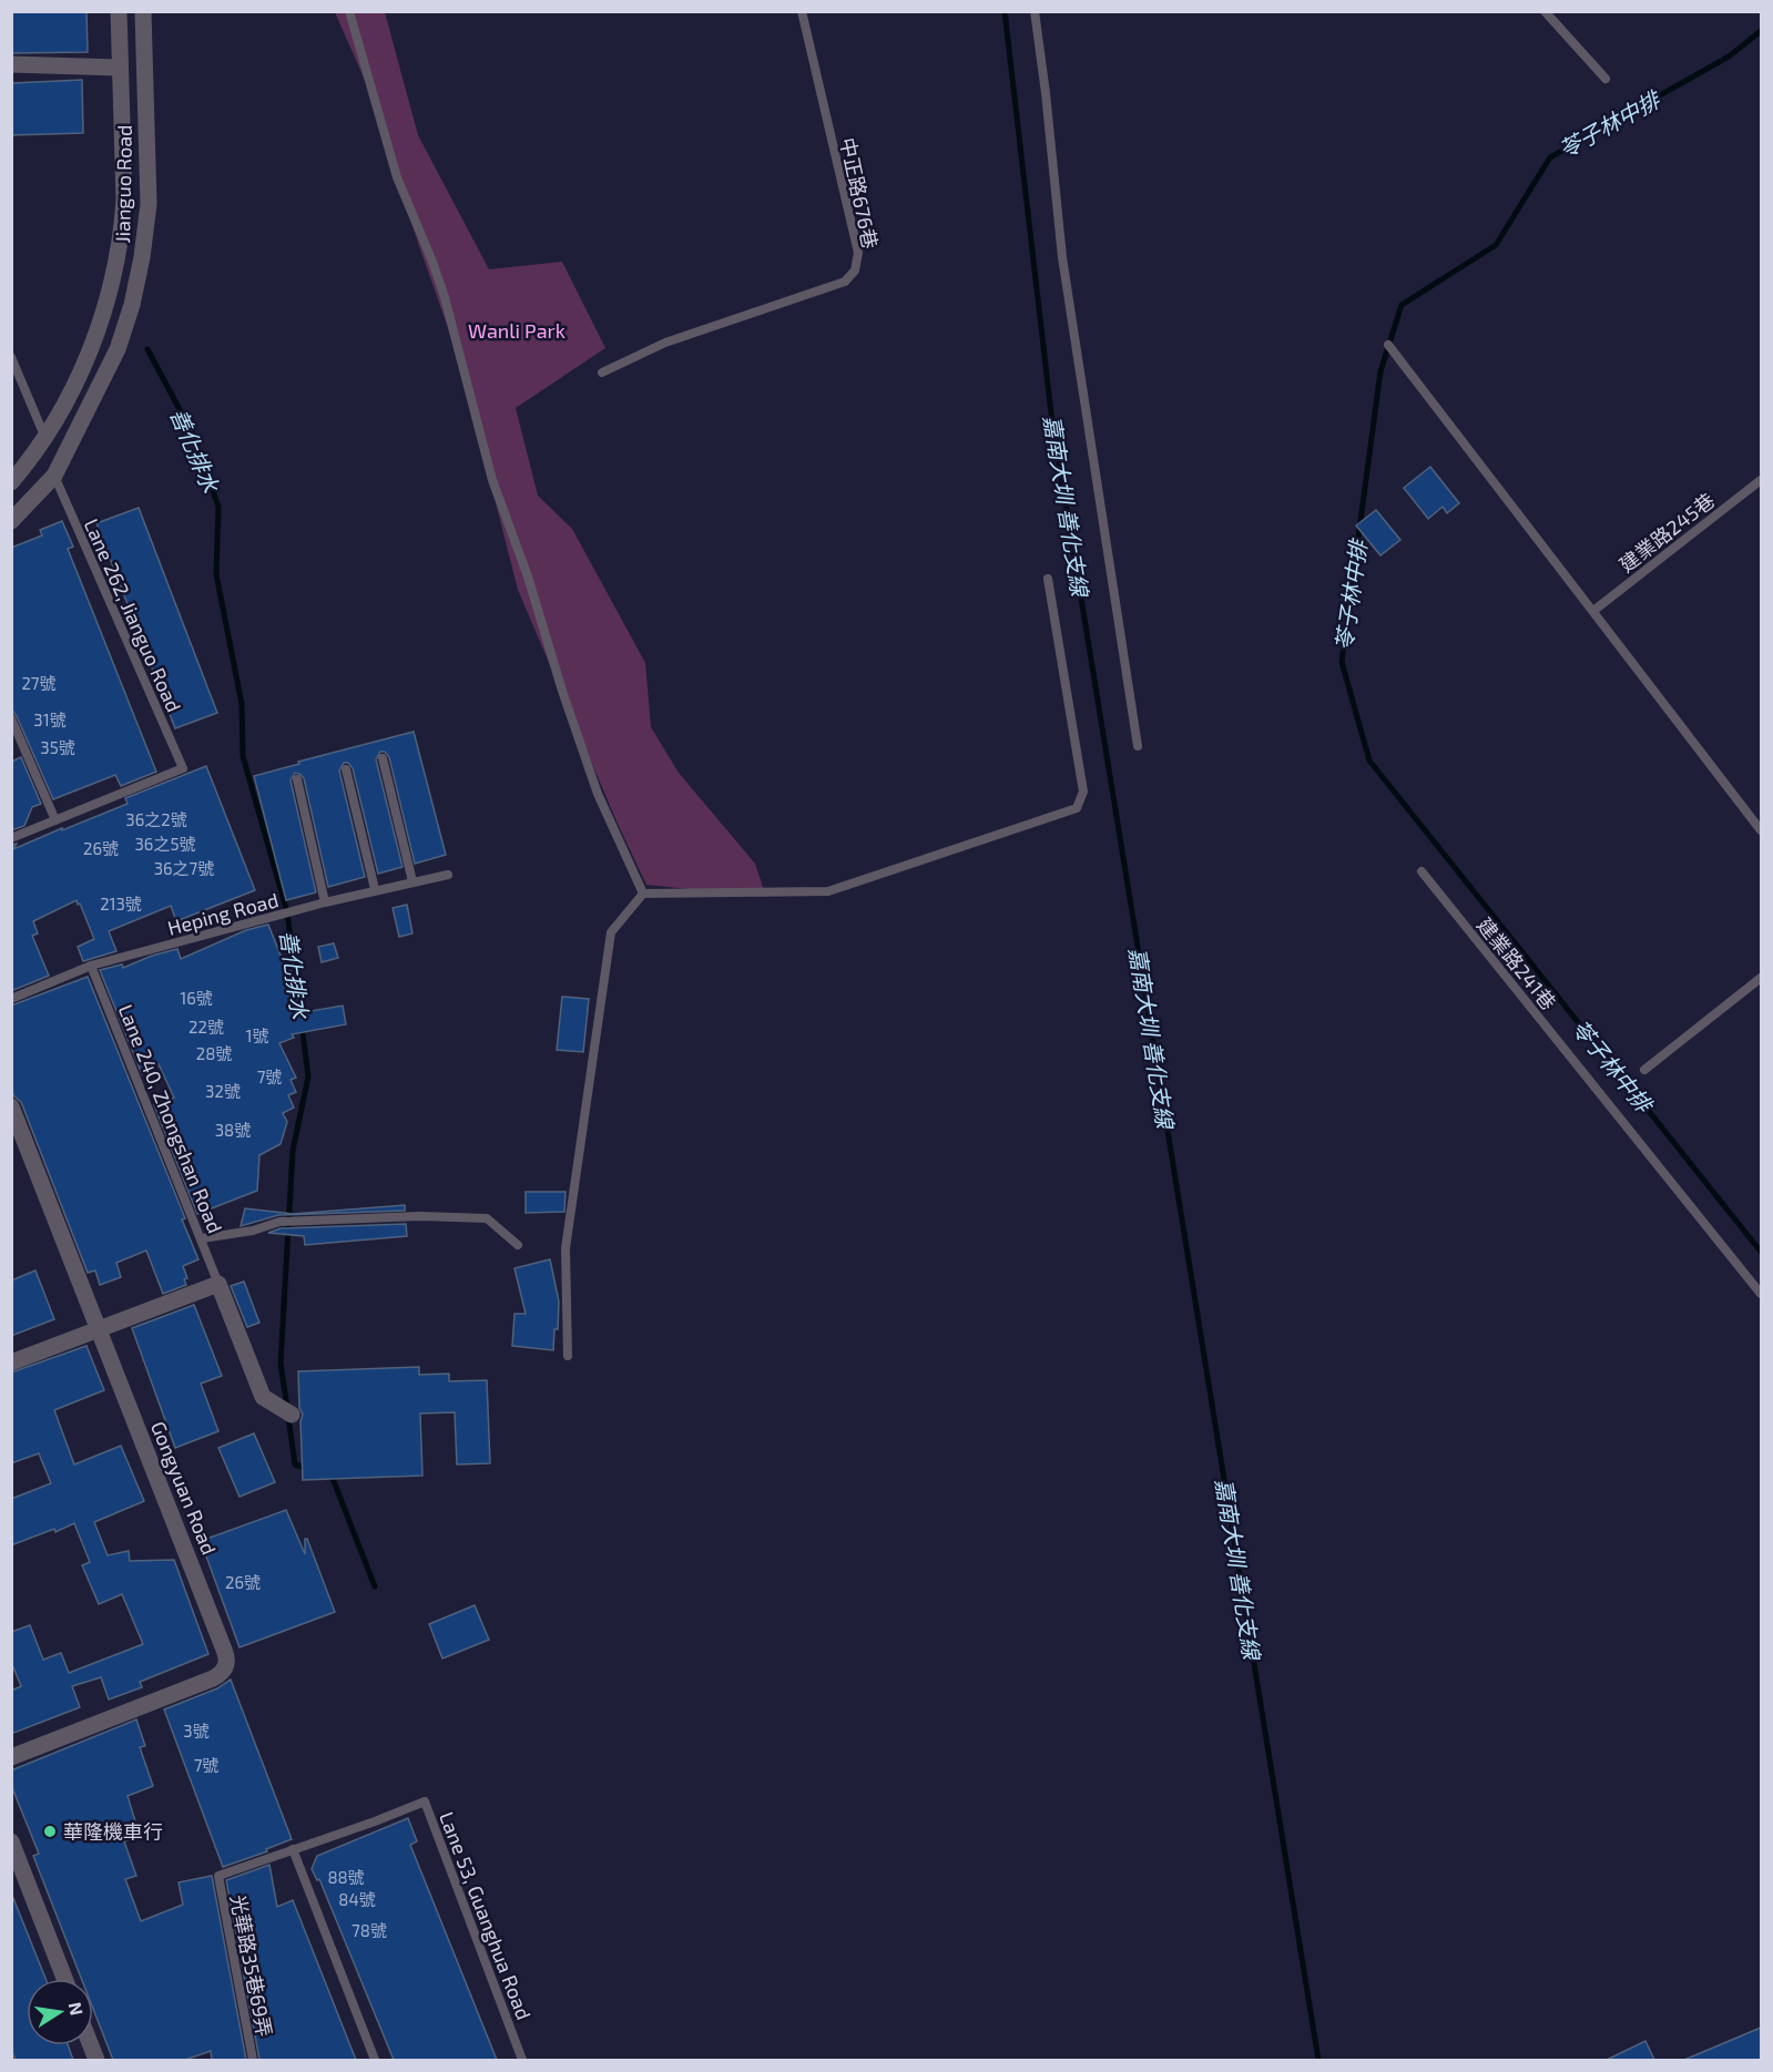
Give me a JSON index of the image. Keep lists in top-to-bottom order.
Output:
{
  "streets": {
    "street": ["Jianguo Road", "Gongyuan Road"],
    "lane": [
      "中正路676巷",
      "建業路245巷",
      "Lane 262, Jianguo Road",
      "Heping Road",
      "建業路241巷",
      "Lane 240, Zhongshan Road",
      "Lane 53, Guanghua Road",
      "光華路35巷69弄"
    ]
  },
  "crossings": [
    ["Jianguo Road", "Lane 262, Jianguo Road"],
    ["Heping Road", "Lane 240, Zhongshan Road"],
    ["Lane 53, Guanghua Road", "光華路35巷69弄"]
  ],
  "water": ["苓子林中排", "善化排水", "嘉南大圳 善化支線"],
  "parks": ["Wanli Park"],
  "places": ["華隆機車行"],
  "house_numbers": [
    "27號",
    "31號",
    "35號",
    "36之2號",
    "36之5號",
    "26號",
    "36之7號",
    "213號",
    "16號",
    "22號",
    "1號",
    "28號",
    "7號",
    "32號",
    "38號",
    "26號",
    "3號",
    "7號",
    "88號",
    "84號",
    "78號"
  ],
  "north": "right"
}
